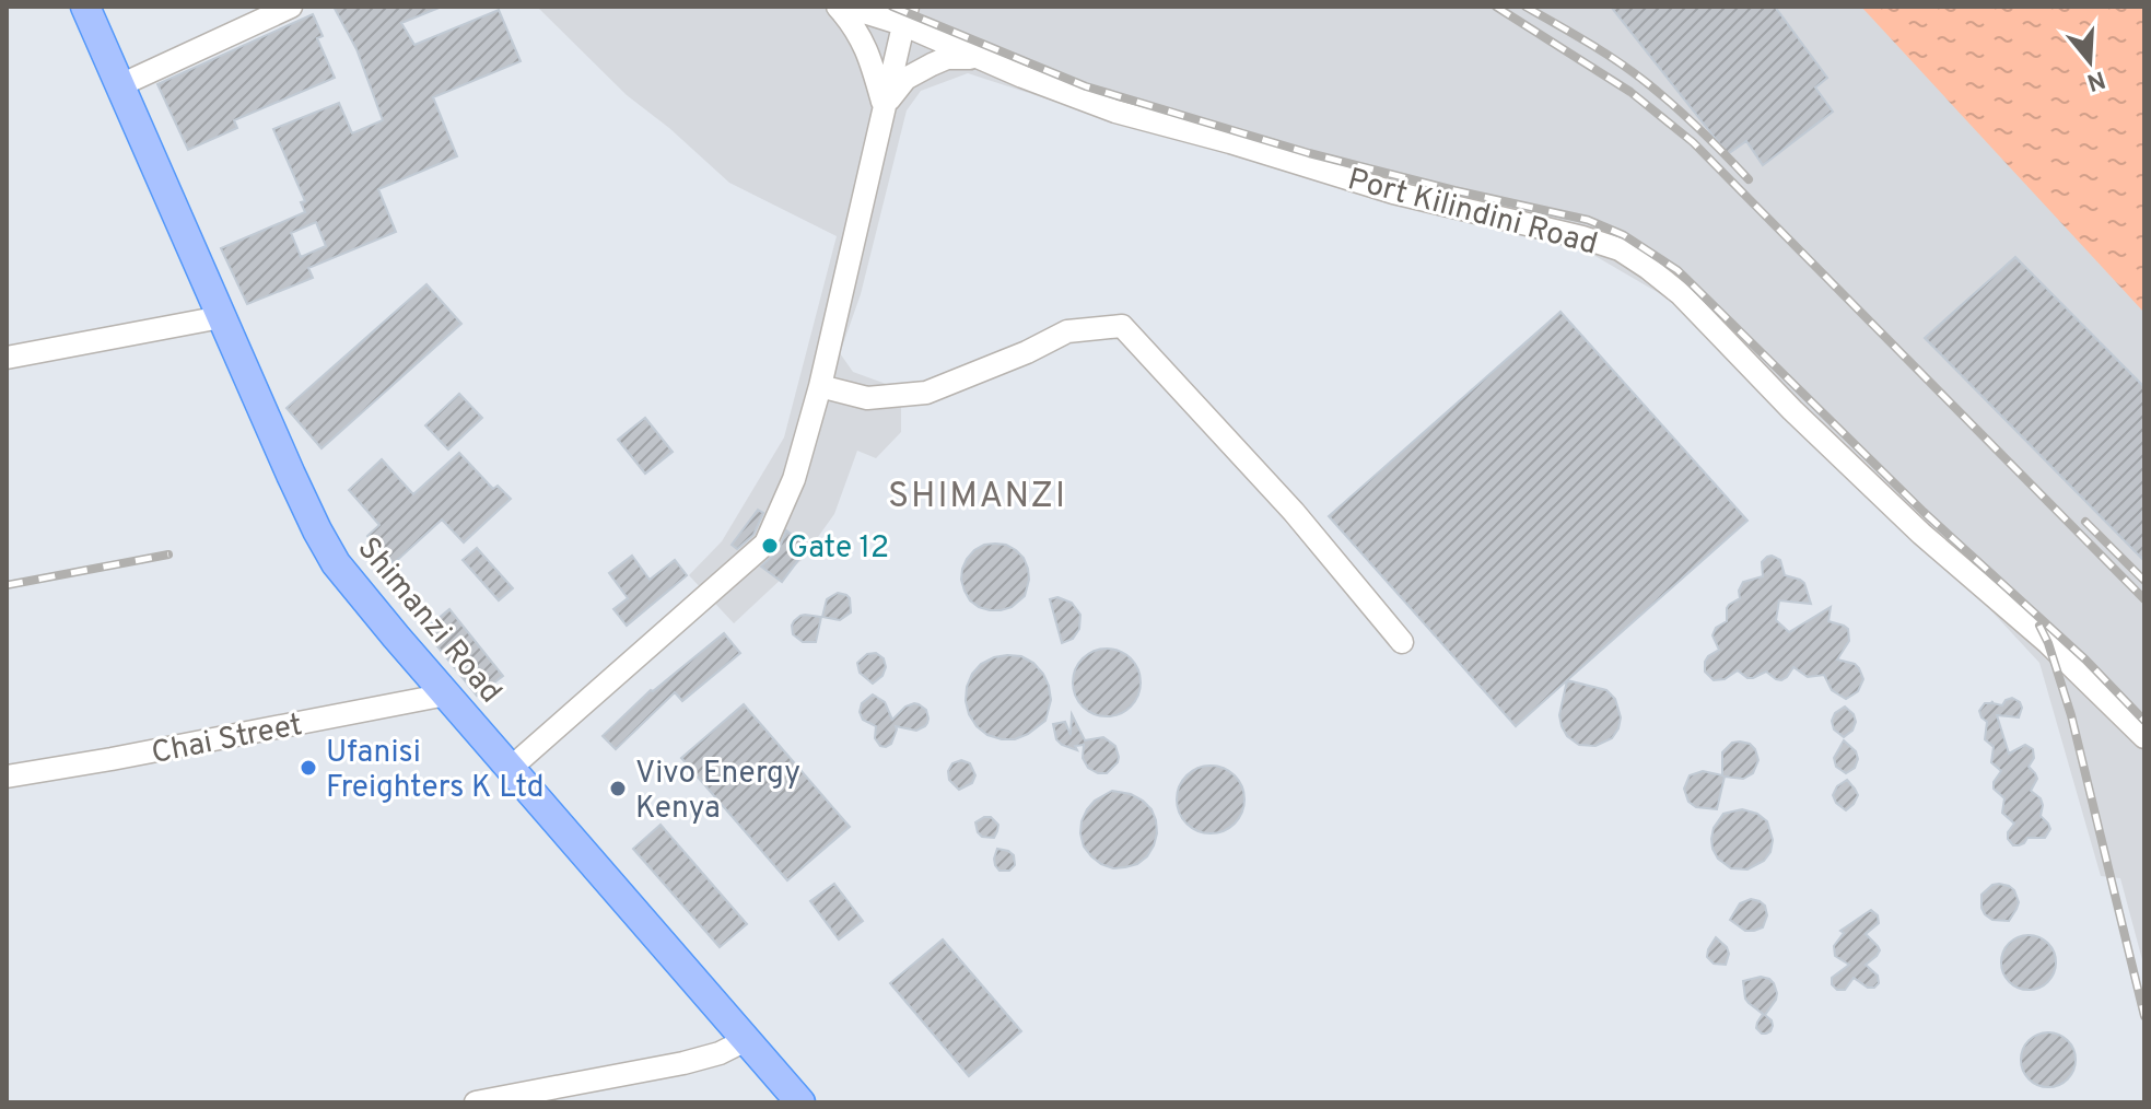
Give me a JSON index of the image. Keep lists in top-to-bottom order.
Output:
{
  "streets": {
    "main road": ["Shimanzi Road"],
    "street": ["Port Kilindini Road", "Chai Street"]
  },
  "crossings": [
    ["Shimanzi Road", "Chai Street"]
  ],
  "districts": ["SHIMANZI"],
  "places": ["Gate 12", "Ufanisi Freighters K Ltd", "Vivo Energy Kenya"],
  "north": "bottom"
}
